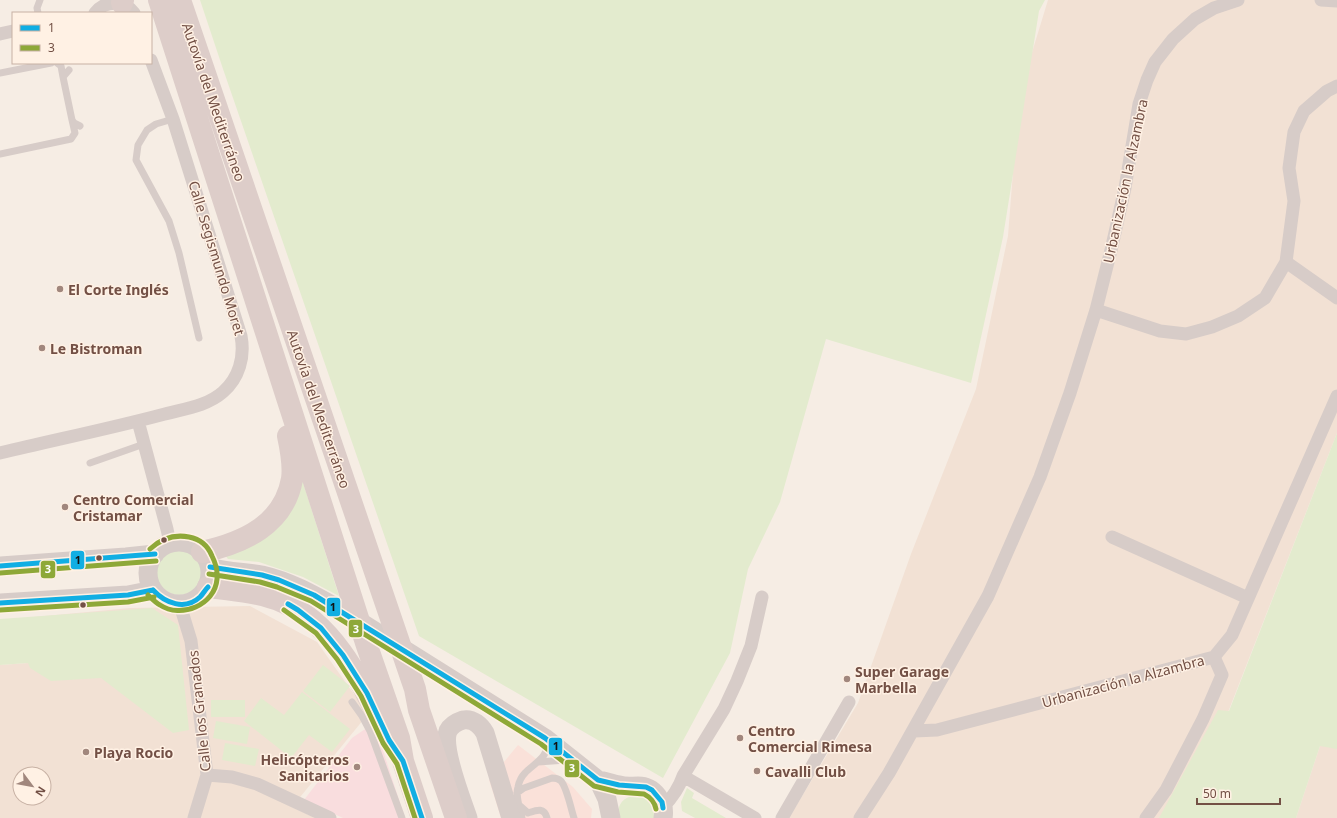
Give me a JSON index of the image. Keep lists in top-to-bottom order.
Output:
{
  "streets": {
    "highway": ["Autovía del Mediterráneo"],
    "street": ["Urbanización la Alzambra", "Calle Segismundo Moret", "Calle los Granados"]
  },
  "places": [
    "El Corte Inglés",
    "Le Bistroman",
    "Centro Comercial Cristamar",
    "Super Garage Marbella",
    "Centro Comercial Rimesa",
    "Playa Rocio",
    "Helicópteros Sanitarios",
    "Cavalli Club"
  ],
  "lines": ["transit line 3", "transit line 1"],
  "legend": ["1", "3"],
  "scale_bar": "50 m",
  "north": "bottom right"
}
